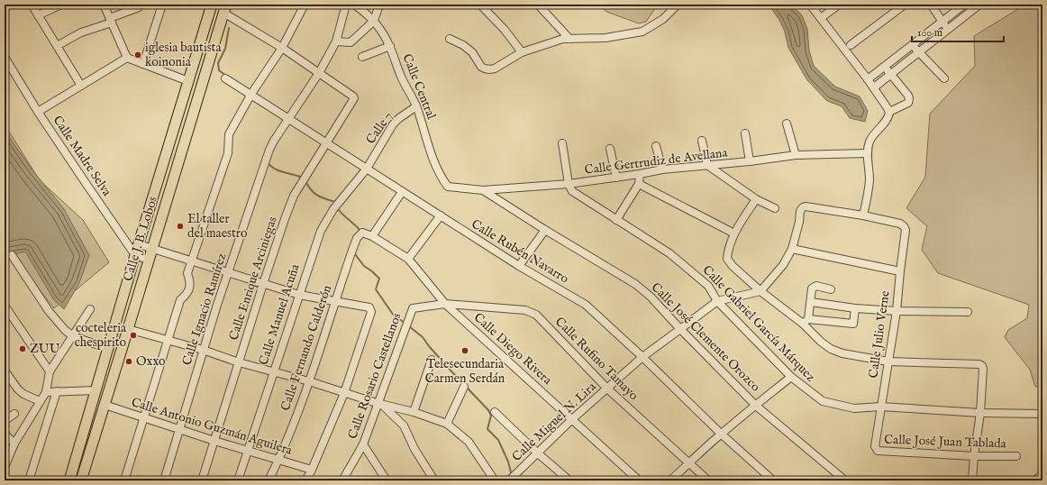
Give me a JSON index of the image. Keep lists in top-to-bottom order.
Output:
{
  "streets": {
    "main road": ["Calle J. B. Lobos"],
    "street": [
      "Calle Central",
      "Calle 7",
      "Calle Madre Selva",
      "Calle Gertrudiz de Avellana",
      "Calle Rubén Navarro",
      "Calle Enrique Arciniegas",
      "Calle Ignacio Ramírez",
      "Calle Manuel Acuña",
      "Calle Gabriel García Márquez",
      "Calle Julio Verne",
      "Calle José Clemente Orozco",
      "Calle Fernando Calderón",
      "Calle Diego Rivera",
      "Calle Rufino Tamayo",
      "Calle Rosario Castellanos",
      "Calle Miguel N. Lira",
      "Calle Antonio Guzmán Aguilera",
      "Calle José Juan Tablada"
    ]
  },
  "crossings": [
    ["Calle Central", "Calle 7"],
    ["Calle Central", "Calle Gertrudiz de Avellana"],
    ["Calle 7", "Calle Rubén Navarro"],
    ["Calle 7", "Calle Manuel Acuña"],
    ["Calle Madre Selva", "Calle J. B. Lobos"],
    ["Calle Gertrudiz de Avellana", "Calle Gabriel García Márquez"],
    ["Calle Gertrudiz de Avellana", "Calle José Clemente Orozco"],
    ["Calle J. B. Lobos", "Calle Antonio Guzmán Aguilera"],
    ["Calle Rubén Navarro", "Calle Enrique Arciniegas"],
    ["Calle Rubén Navarro", "Calle Ignacio Ramírez"],
    ["Calle Rubén Navarro", "Calle Manuel Acuña"],
    ["Calle Rubén Navarro", "Calle Miguel N. Lira"],
    ["Calle Enrique Arciniegas", "Calle Ignacio Ramírez"],
    ["Calle Enrique Arciniegas", "Calle Antonio Guzmán Aguilera"],
    ["Calle Ignacio Ramírez", "Calle Antonio Guzmán Aguilera"],
    ["Calle Manuel Acuña", "Calle Antonio Guzmán Aguilera"],
    ["Calle Gabriel García Márquez", "Calle Julio Verne"],
    ["Calle Gabriel García Márquez", "Calle Miguel N. Lira"],
    ["Calle Julio Verne", "Calle José Juan Tablada"],
    ["Calle José Clemente Orozco", "Calle Miguel N. Lira"],
    ["Calle Fernando Calderón", "Calle Diego Rivera"],
    ["Calle Fernando Calderón", "Calle Antonio Guzmán Aguilera"],
    ["Calle Diego Rivera", "Calle Rufino Tamayo"],
    ["Calle Diego Rivera", "Calle Rosario Castellanos"],
    ["Calle Diego Rivera", "Calle Miguel N. Lira"],
    ["Calle Rufino Tamayo", "Calle Rosario Castellanos"],
    ["Calle Rufino Tamayo", "Calle Miguel N. Lira"]
  ],
  "places": [
    "iglesia bautista koinonia",
    "El taller del maestro",
    "cocteleria chespirito",
    "ZUU",
    "Telesecundaria Carmen Serdán",
    "Oxxo"
  ],
  "scale_bar": "100 m"
}
